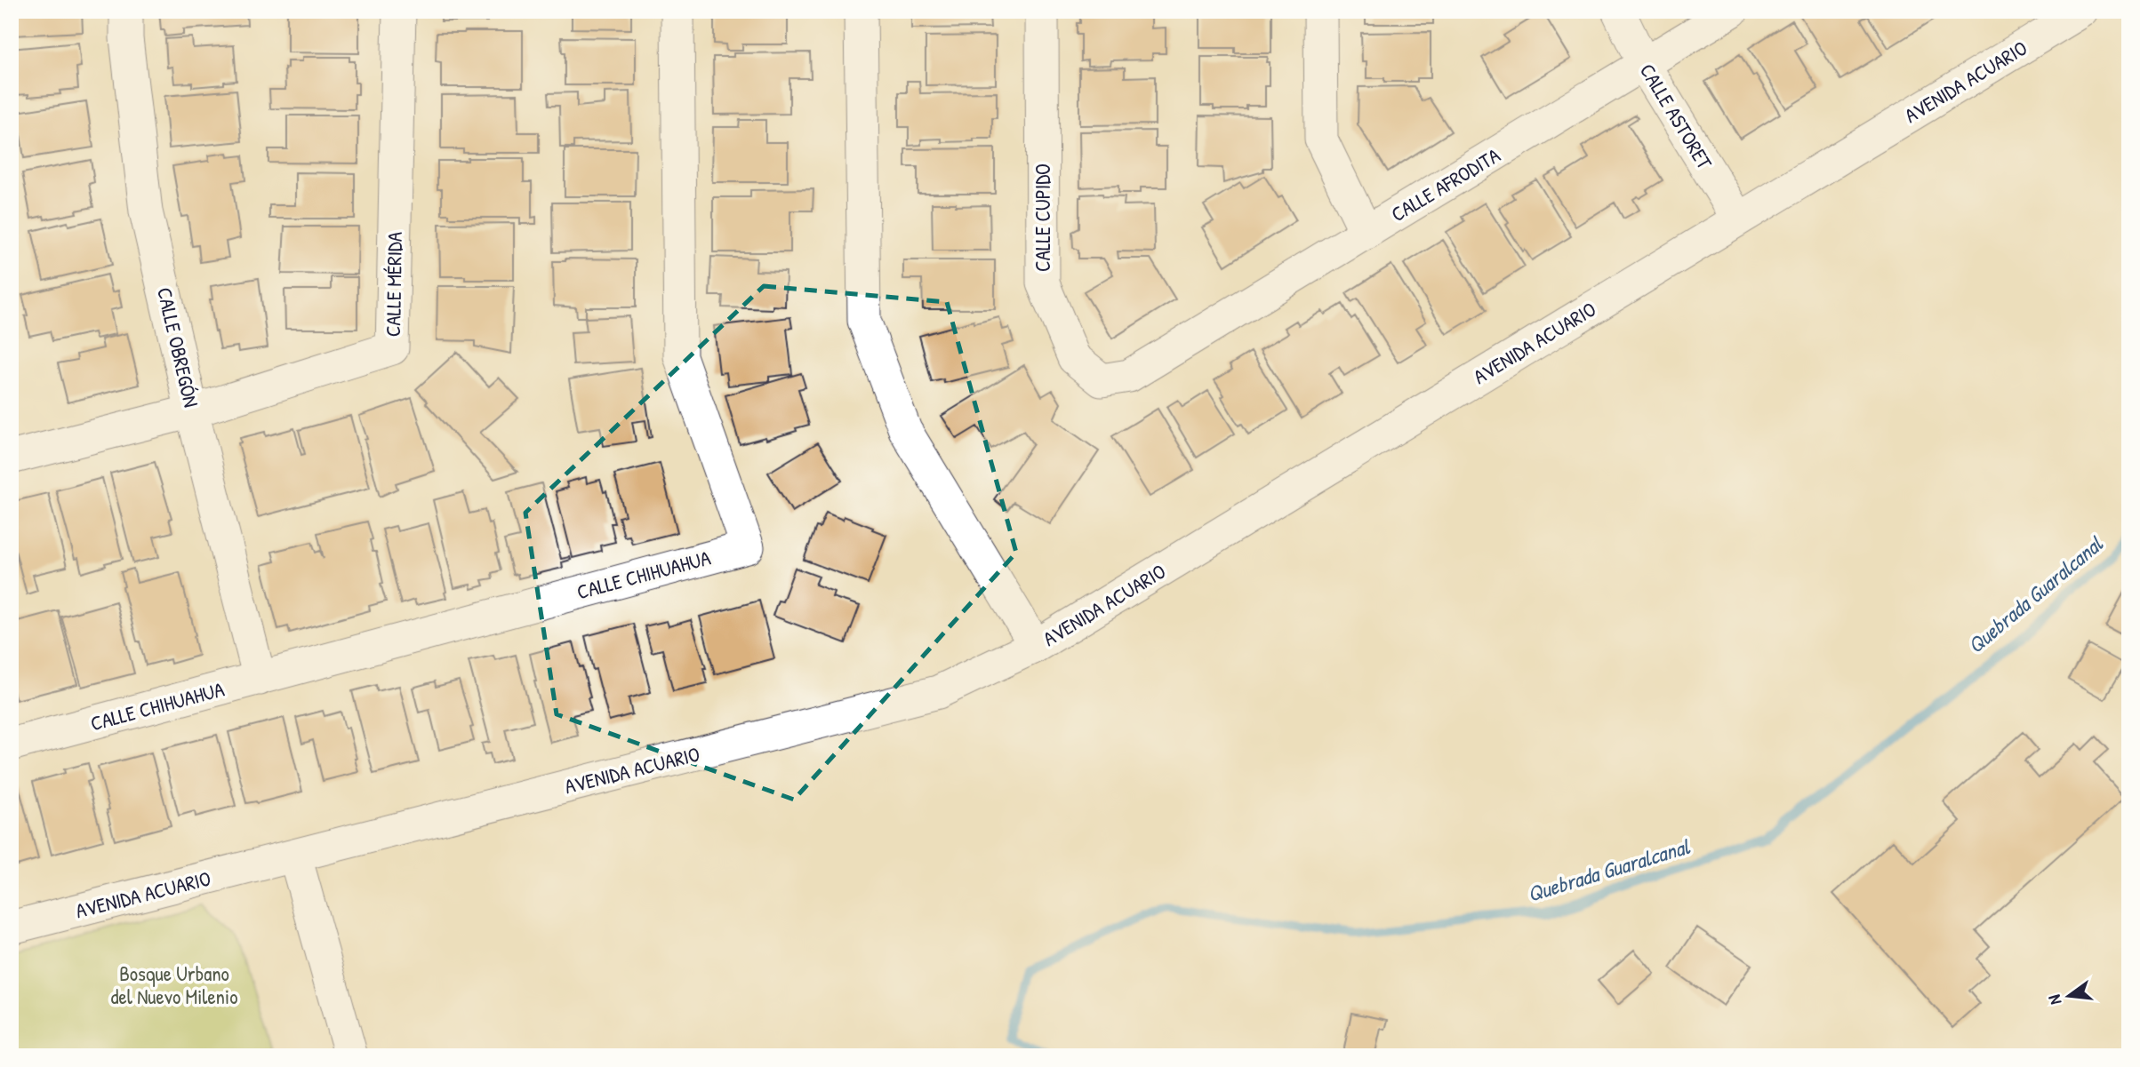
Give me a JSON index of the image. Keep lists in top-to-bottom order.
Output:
{
  "streets": {
    "street": [
      "AVENIDA ACUARIO",
      "CALLE ASTORET",
      "CALLE AFRODITA",
      "CALLE CUPIDO",
      "CALLE MÉRIDA",
      "CALLE OBREGÓN",
      "CALLE CHIHUAHUA"
    ]
  },
  "crossings": [
    ["AVENIDA ACUARIO", "CALLE ASTORET"],
    ["CALLE ASTORET", "CALLE AFRODITA"],
    ["CALLE AFRODITA", "CALLE CUPIDO"],
    ["CALLE MÉRIDA", "CALLE OBREGÓN"],
    ["CALLE OBREGÓN", "CALLE CHIHUAHUA"]
  ],
  "water": ["Quebrada Guaralcanal"],
  "parks": ["Bosque Urbano del Nuevo Milenio"],
  "north": "left"
}
